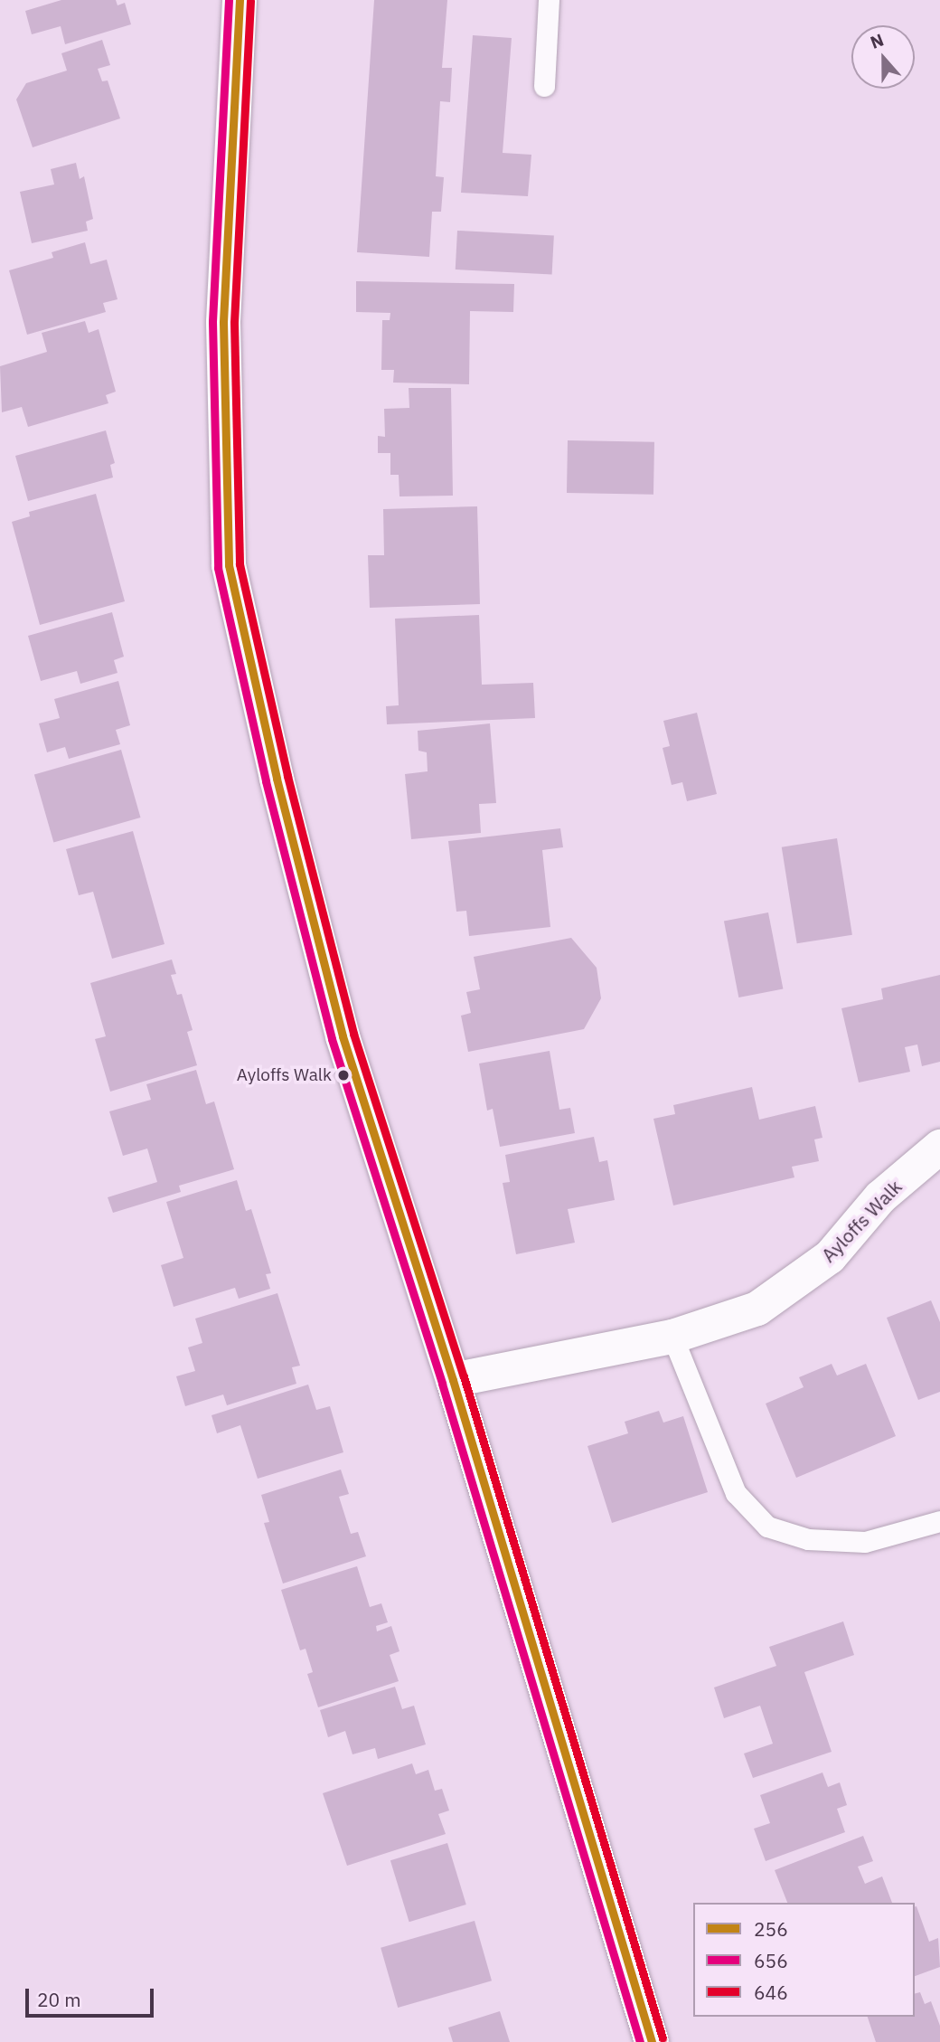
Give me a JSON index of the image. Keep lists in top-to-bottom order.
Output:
{
  "streets": {
    "street": ["Ayloffs Walk"]
  },
  "places": ["Ayloffs Walk"],
  "lines": ["transit line 256", "transit line 656", "transit line 646"],
  "legend": ["256", "656", "646"],
  "scale_bar": "20 m",
  "north": "top"
}
